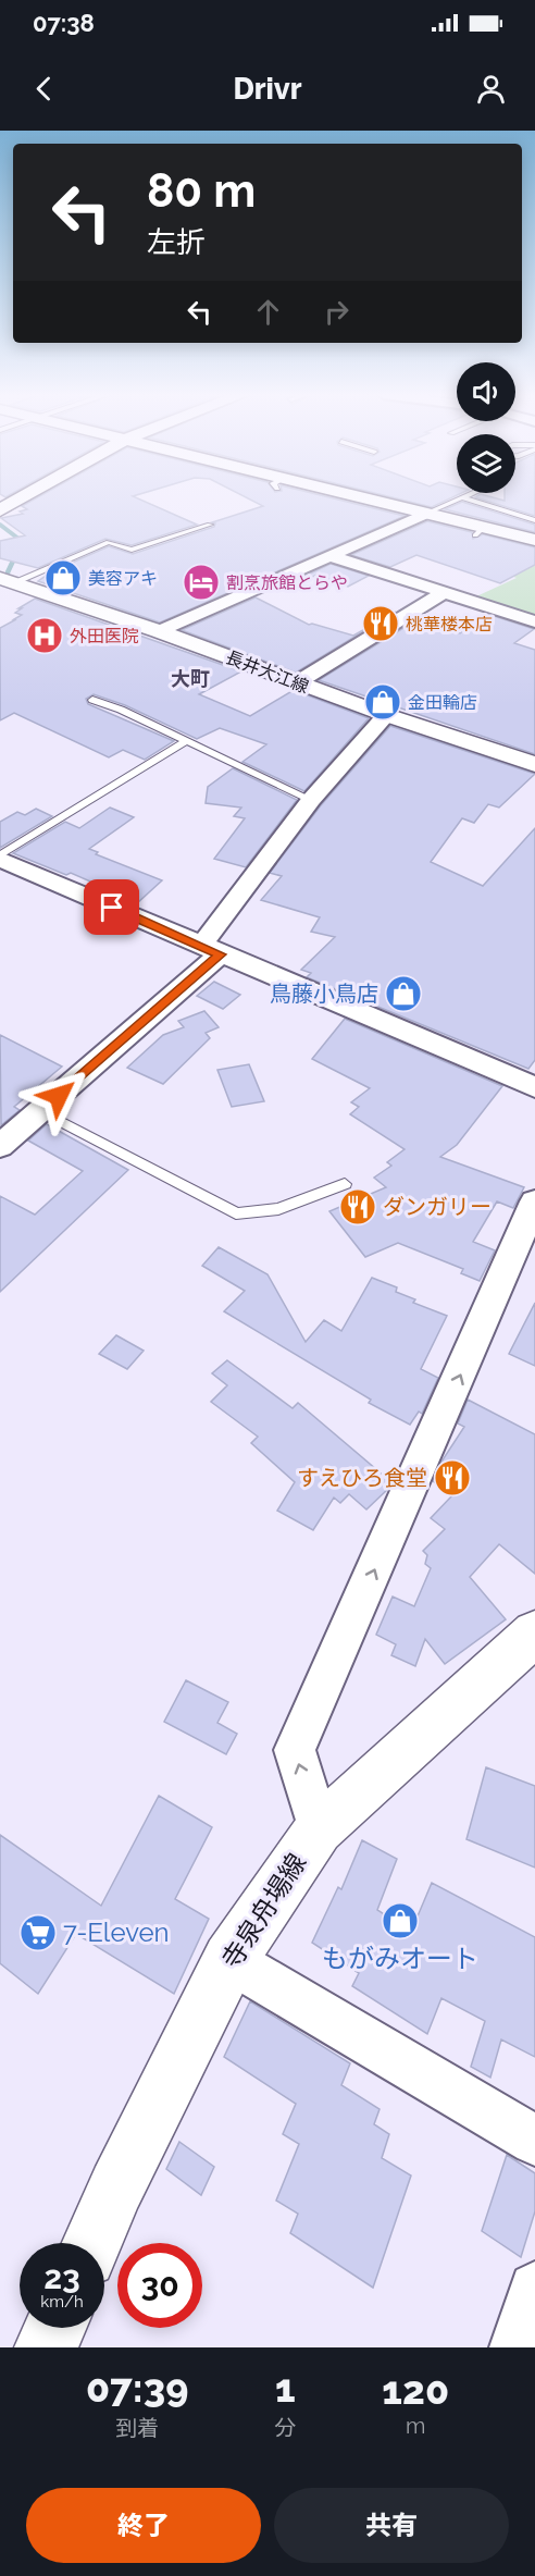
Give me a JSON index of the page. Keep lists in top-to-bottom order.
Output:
{
  "streets": {
    "street": ["長井大江線", "寺泉舟場線"]
  },
  "districts": ["大町"],
  "places": {
    "shop": [
      "美容アキ",
      "金田輪店",
      "鳥藤小鳥店",
      "もがみオート"
    ],
    "hotel": ["割烹旅館とらや"],
    "restaurant": ["桃華楼本店", "ダンガリー", "すえひろ食堂"],
    "hospital": ["外田医院"],
    "supermarket": ["7-Eleven"]
  },
  "page": {
    "status": "07:38",
    "header": "Drivr",
    "turn": ["80 m", "左折"],
    "speed": "23 km/h",
    "limit": "30",
    "eta": [
      "07:39",
      "到着",
      "1",
      "分",
      "120",
      "m"
    ],
    "buttons": ["終了", "共有"]
  }
}
